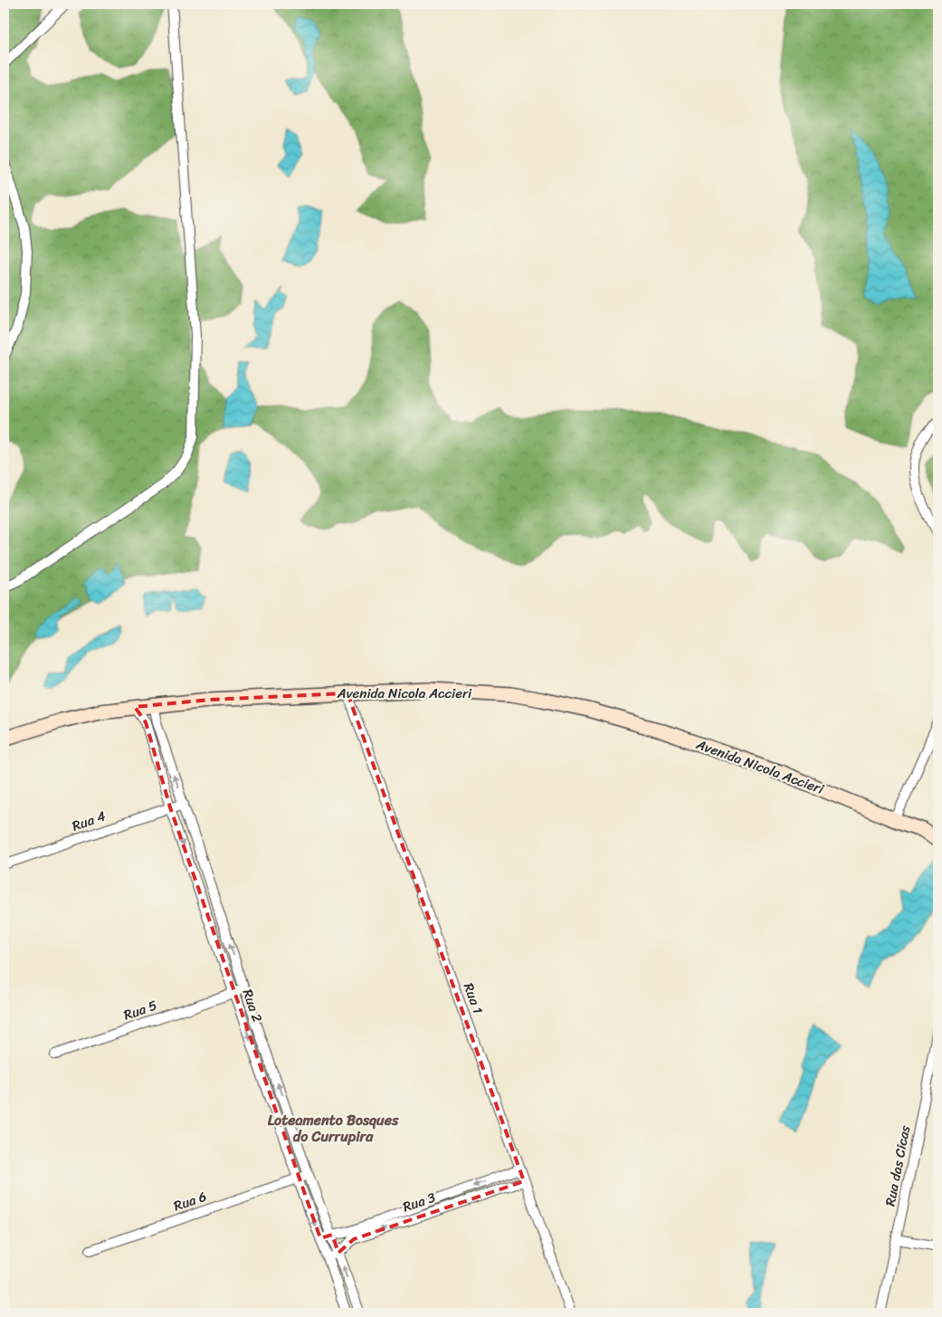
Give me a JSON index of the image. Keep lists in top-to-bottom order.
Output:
{
  "streets": {
    "street": [
      "Avenida Nicola Accieri",
      "Rua 4",
      "Rua 1",
      "Rua 2",
      "Rua 5",
      "Rua das Cicas",
      "Rua 6",
      "Rua 3"
    ]
  },
  "crossings": [
    ["Avenida Nicola Accieri", "Rua 1"],
    ["Avenida Nicola Accieri", "Rua 2"],
    ["Rua 4", "Rua 2"],
    ["Rua 1", "Rua 3"],
    ["Rua 2", "Rua 5"],
    ["Rua 2", "Rua 6"],
    ["Rua 2", "Rua 3"]
  ],
  "districts": ["Loteamento Bosques do Currupira"]
}
